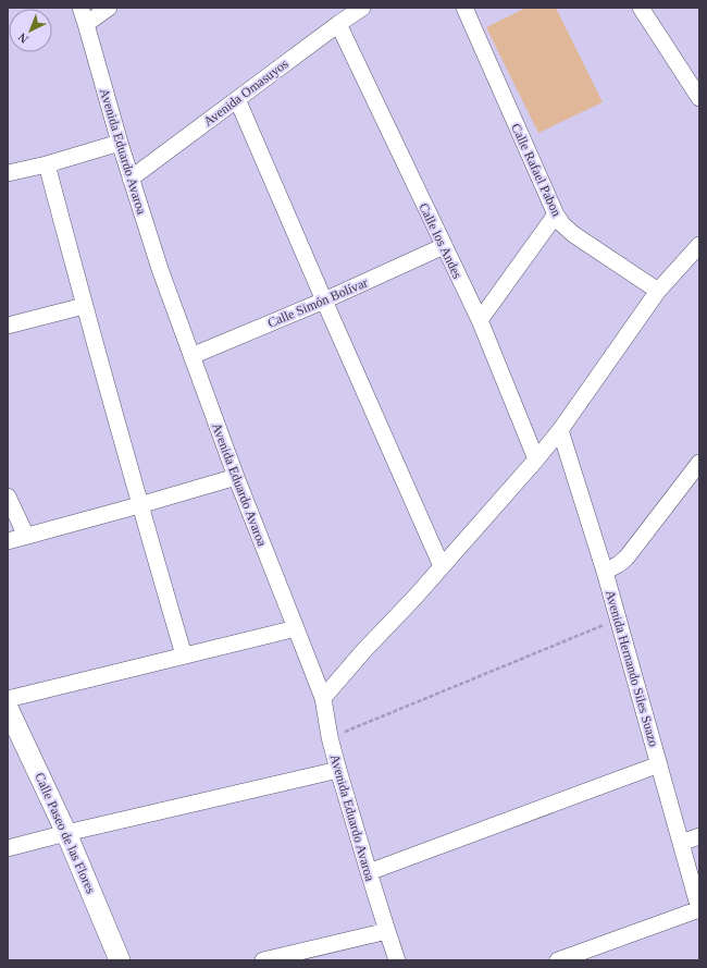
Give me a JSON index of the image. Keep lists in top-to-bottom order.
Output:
{
  "streets": {
    "street": [
      "Avenida Omasuyos",
      "Avenida Eduardo Avaroa",
      "Calle Rafael Pabon",
      "Calle los Andes",
      "Calle Simón Bolívar",
      "Avenida Hernando Siles Suazo",
      "Calle Paseo de las Flores"
    ]
  },
  "crossings": [
    ["Avenida Omasuyos", "Avenida Eduardo Avaroa"],
    ["Avenida Omasuyos", "Calle los Andes"],
    ["Avenida Eduardo Avaroa", "Calle Simón Bolívar"],
    ["Calle los Andes", "Calle Simón Bolívar"]
  ],
  "north": "bottom left"
}
